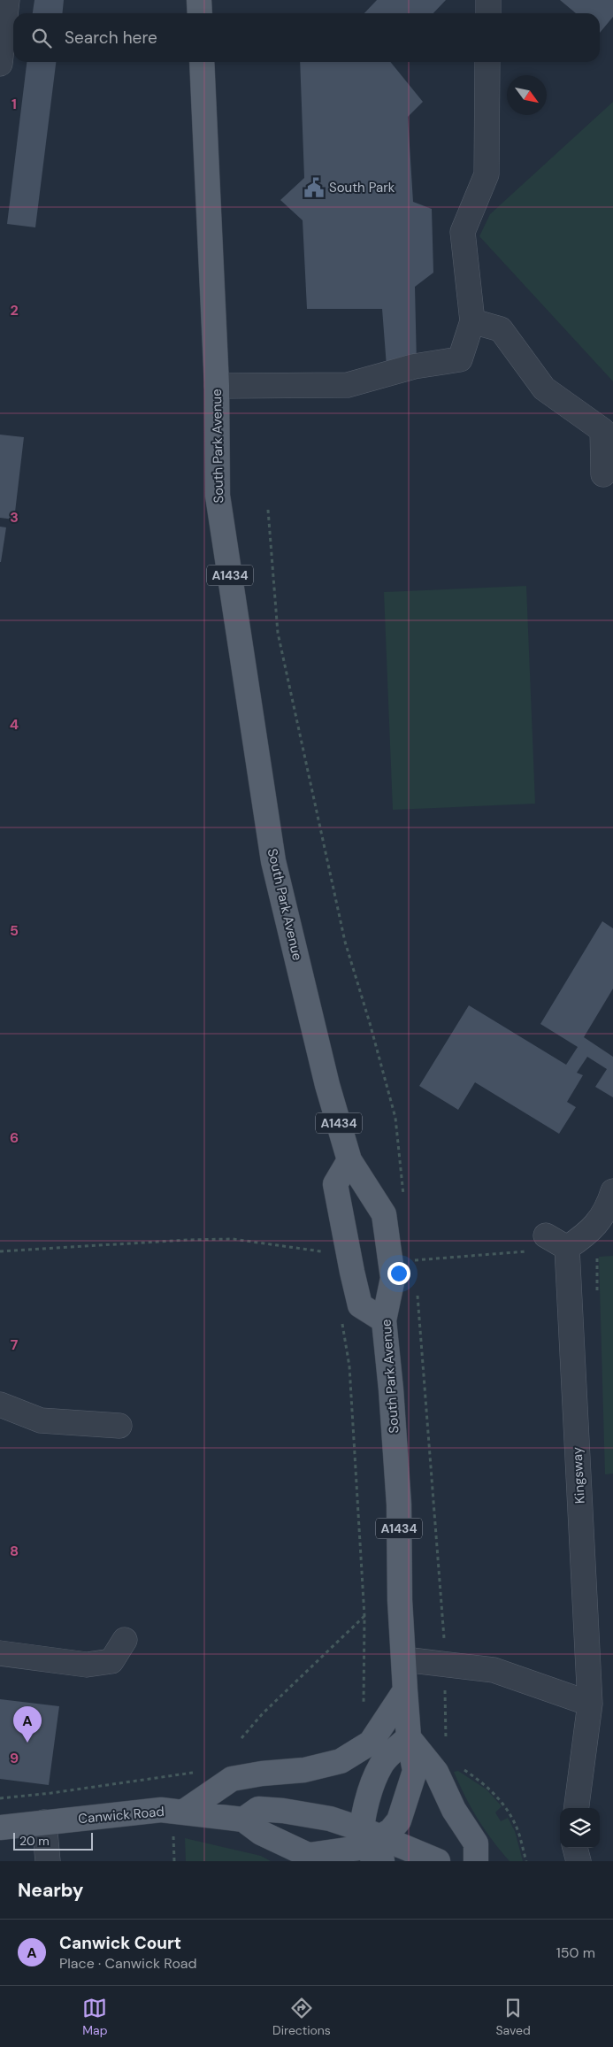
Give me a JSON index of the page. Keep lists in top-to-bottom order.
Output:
{
  "streets": {
    "main road": ["South Park Avenue", "A1434", "Canwick Road"],
    "street": ["Kingsway"]
  },
  "crossings": [
    ["South Park Avenue", "Canwick Road"]
  ],
  "places": {
    "public building": ["South Park"]
  },
  "scale_bar": "20 m",
  "north": "bottom right",
  "page": {
    "search": "Search here",
    "pins": "A",
    "scale": "20 m",
    "heading": "Nearby",
    "list": [
      {
        "mark": "A",
        "name": "Canwick Court",
        "note": "Place · Canwick Road",
        "value": "150 m"
      }
    ],
    "nav": ["Map", "Directions", "Saved"]
  },
  "grid": {
    "rows": [
      "1",
      "2",
      "3",
      "4",
      "5",
      "6",
      "7",
      "8",
      "9"
    ]
  }
}
